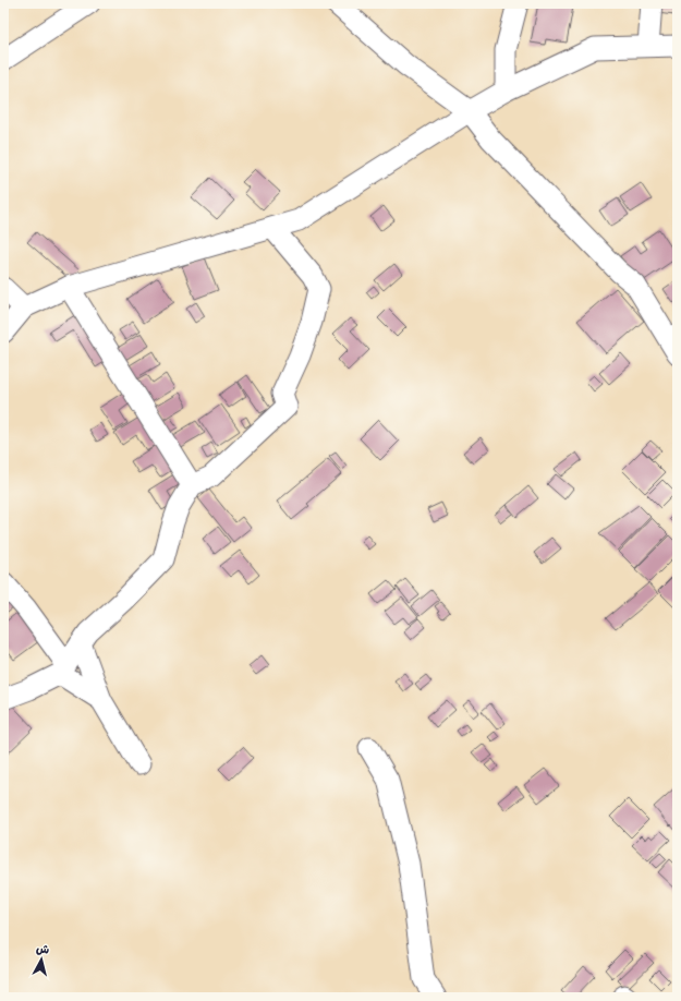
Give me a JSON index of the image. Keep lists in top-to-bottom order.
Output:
{
  "north": "top"
}
